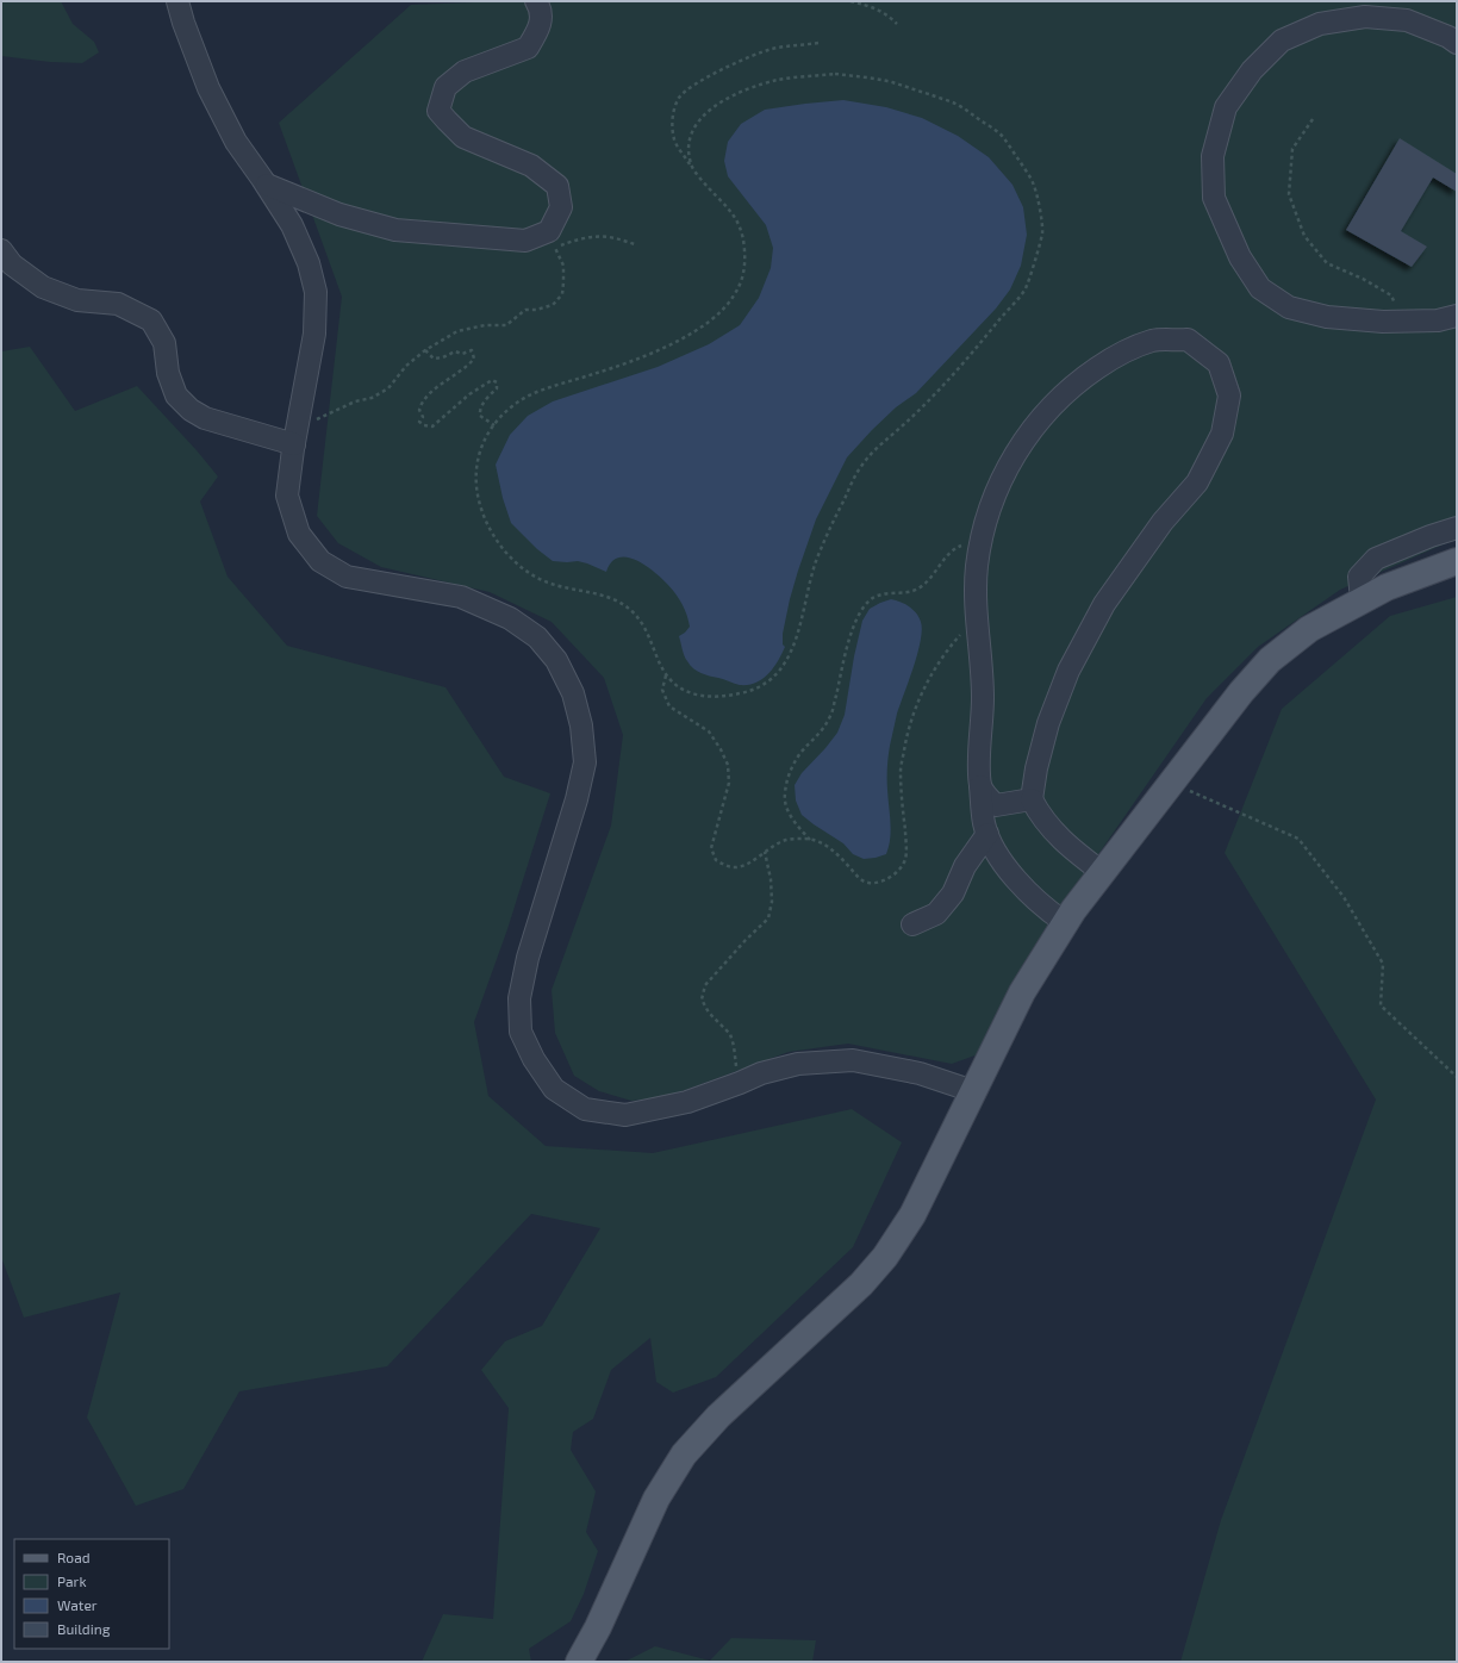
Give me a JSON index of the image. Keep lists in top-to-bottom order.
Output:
{
  "legend": [
    "Road",
    "Park",
    "Water",
    "Building"
  ]
}
